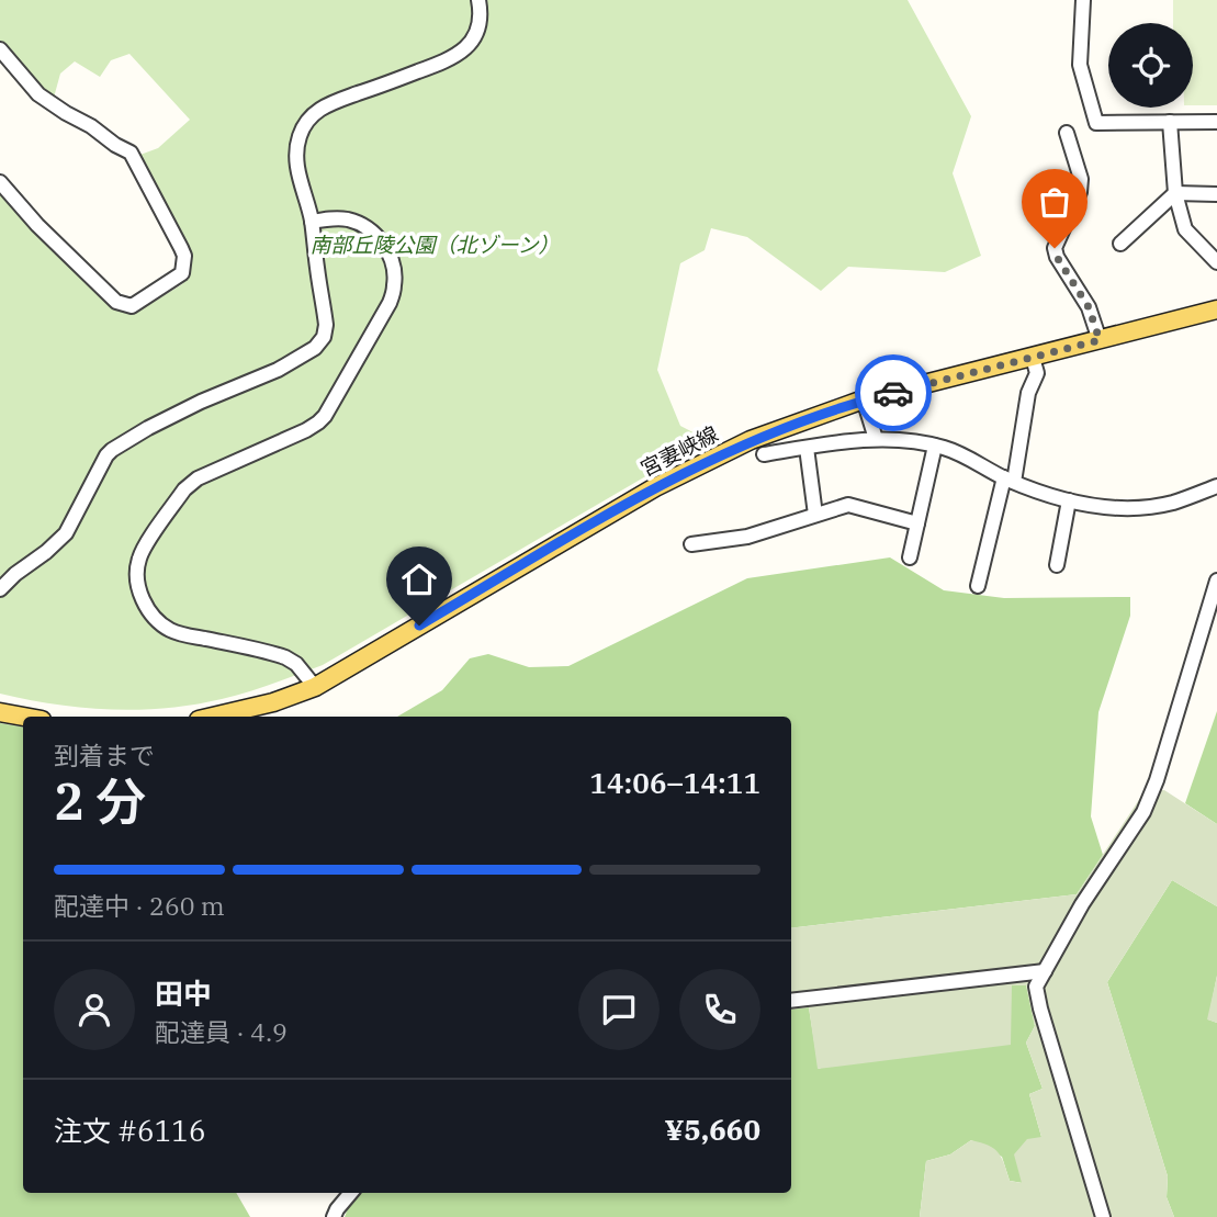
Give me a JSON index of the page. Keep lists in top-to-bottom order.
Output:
{
  "streets": {
    "main road": ["宮妻峡線"]
  },
  "parks": ["南部丘陵公園（北ゾーン）"],
  "page": {
    "heading": ["2 分", "到着まで", "14:06–14:11"],
    "panel": [
      "田中",
      "配達員 · 4.9",
      "注文 #6116",
      "¥5,660"
    ],
    "bar": "配達中 · 260 m"
  }
}
